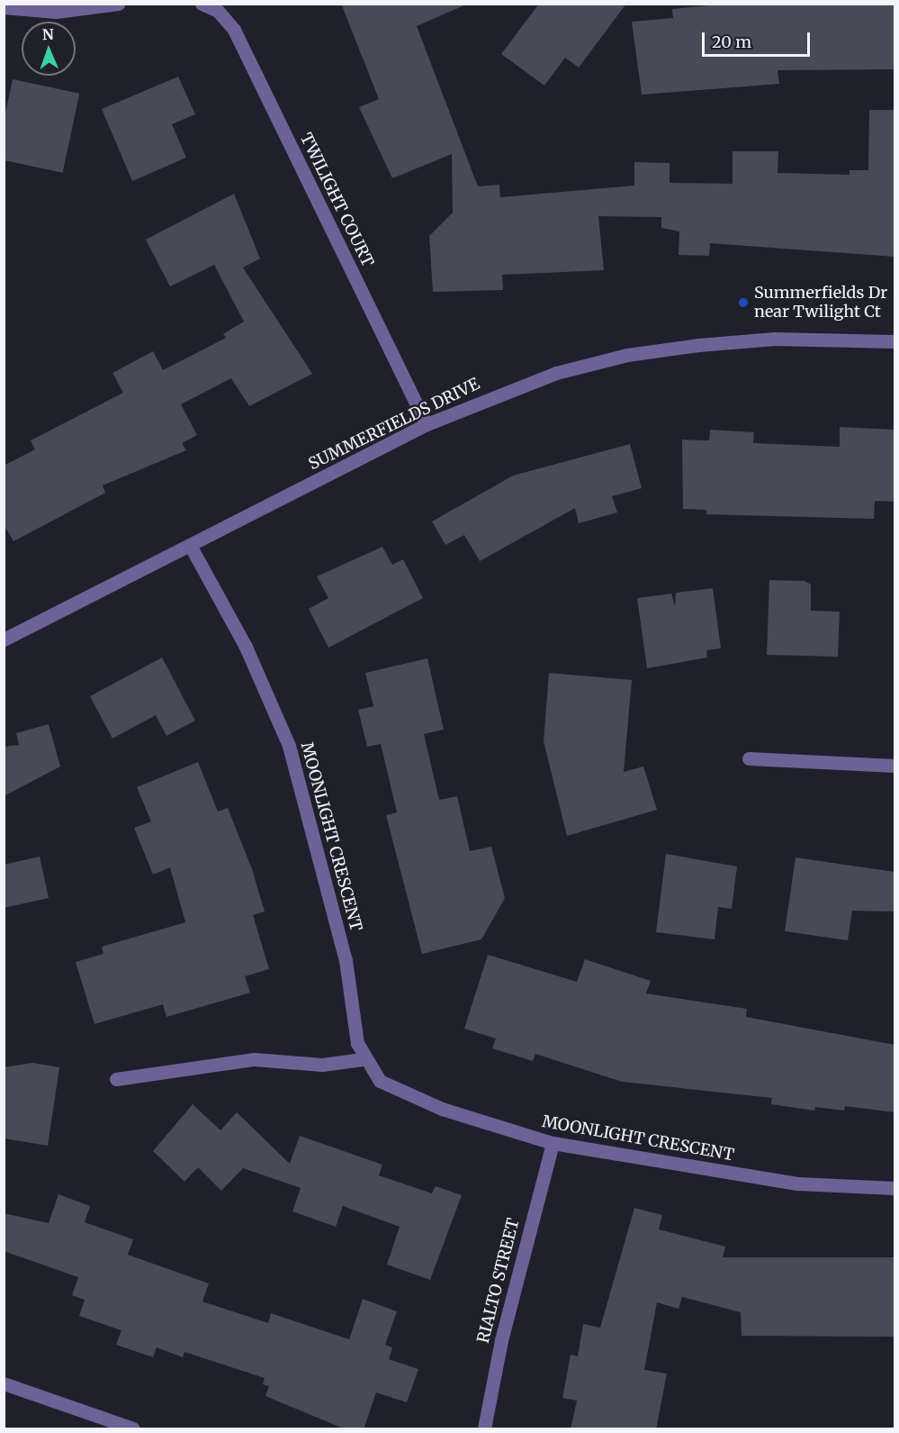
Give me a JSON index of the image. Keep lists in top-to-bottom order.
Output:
{
  "streets": {
    "street": [
      "TWILIGHT COURT",
      "SUMMERFIELDS DRIVE",
      "MOONLIGHT CRESCENT",
      "RIALTO STREET"
    ]
  },
  "crossings": [
    ["TWILIGHT COURT", "SUMMERFIELDS DRIVE"],
    ["SUMMERFIELDS DRIVE", "MOONLIGHT CRESCENT"],
    ["MOONLIGHT CRESCENT", "RIALTO STREET"]
  ],
  "places": ["Summerfields Dr near Twilight Ct"],
  "scale_bar": "20 m",
  "north": "top"
}
